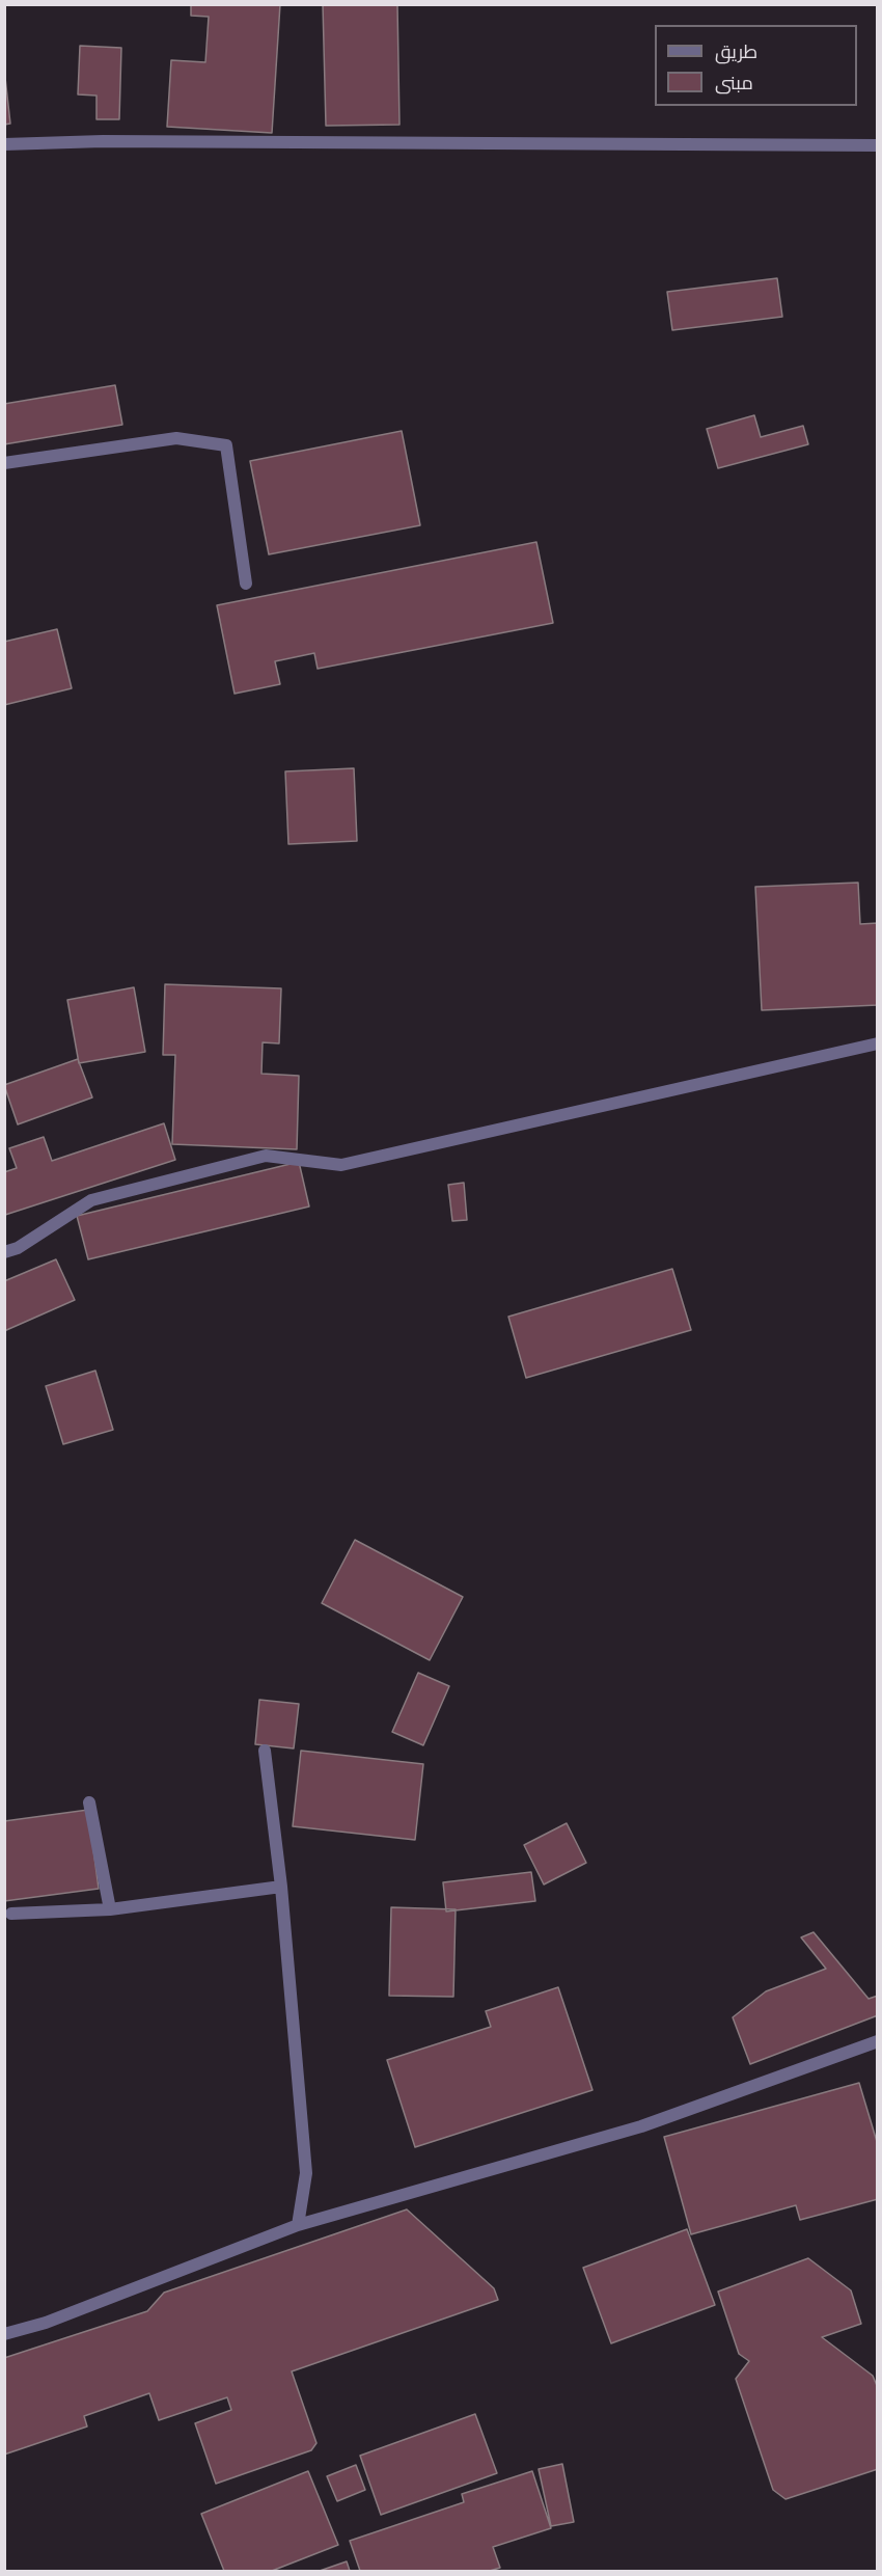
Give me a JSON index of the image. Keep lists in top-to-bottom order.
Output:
{
  "legend": ["طريق", "مبنى"]
}
